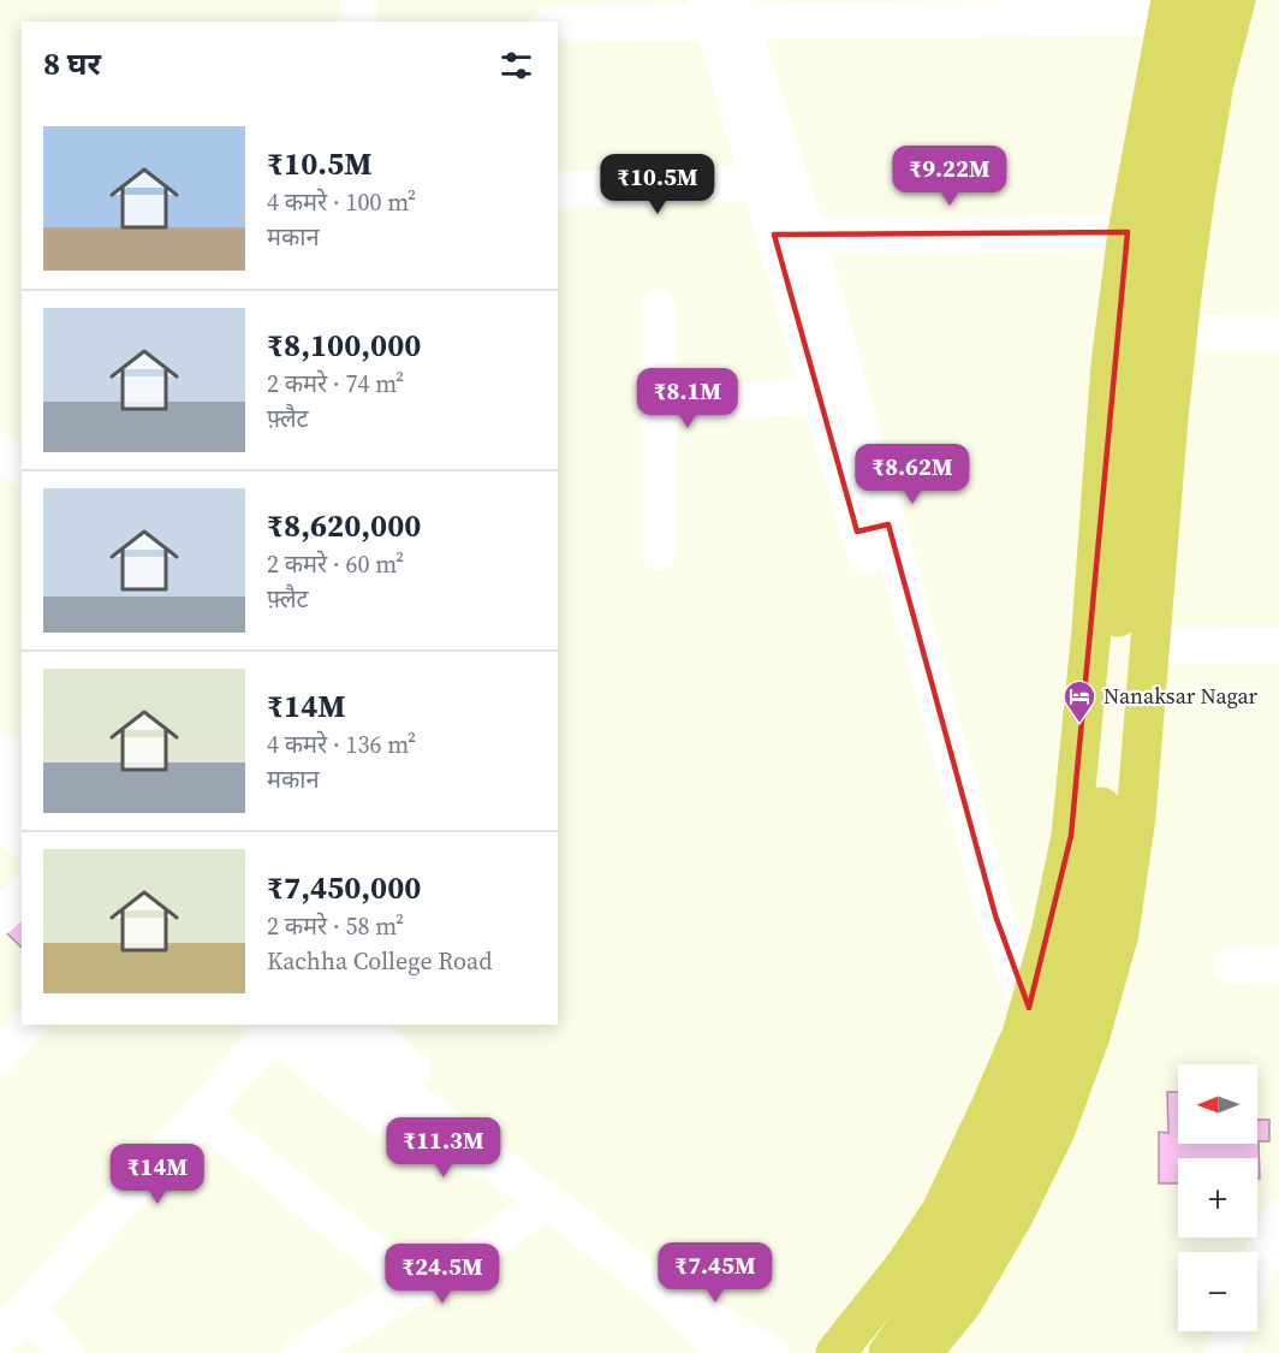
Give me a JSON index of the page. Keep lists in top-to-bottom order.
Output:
{
  "places": {
    "hotel": ["Nanaksar Nagar"]
  },
  "north": "left",
  "page": {
    "heading": "8 घर",
    "list": [
      {
        "name": "₹10.5M",
        "note": "4 कमरे · 100 m² · मकान"
      },
      {
        "name": "₹8,100,000",
        "note": "2 कमरे · 74 m² · फ़्लैट"
      },
      {
        "name": "₹8,620,000",
        "note": "2 कमरे · 60 m² · फ़्लैट"
      },
      {
        "name": "₹14M",
        "note": "4 कमरे · 136 m² · मकान"
      },
      {
        "name": "₹7,450,000",
        "note": "2 कमरे · 58 m² · Kachha College Road"
      }
    ],
    "price": [
      "₹9.22M",
      "₹10.5M",
      "₹8.1M",
      "₹8.62M",
      "₹11.3M",
      "₹14M",
      "₹7.45M",
      "₹24.5M"
    ],
    "map_buttons": ["+", "−"]
  }
}
